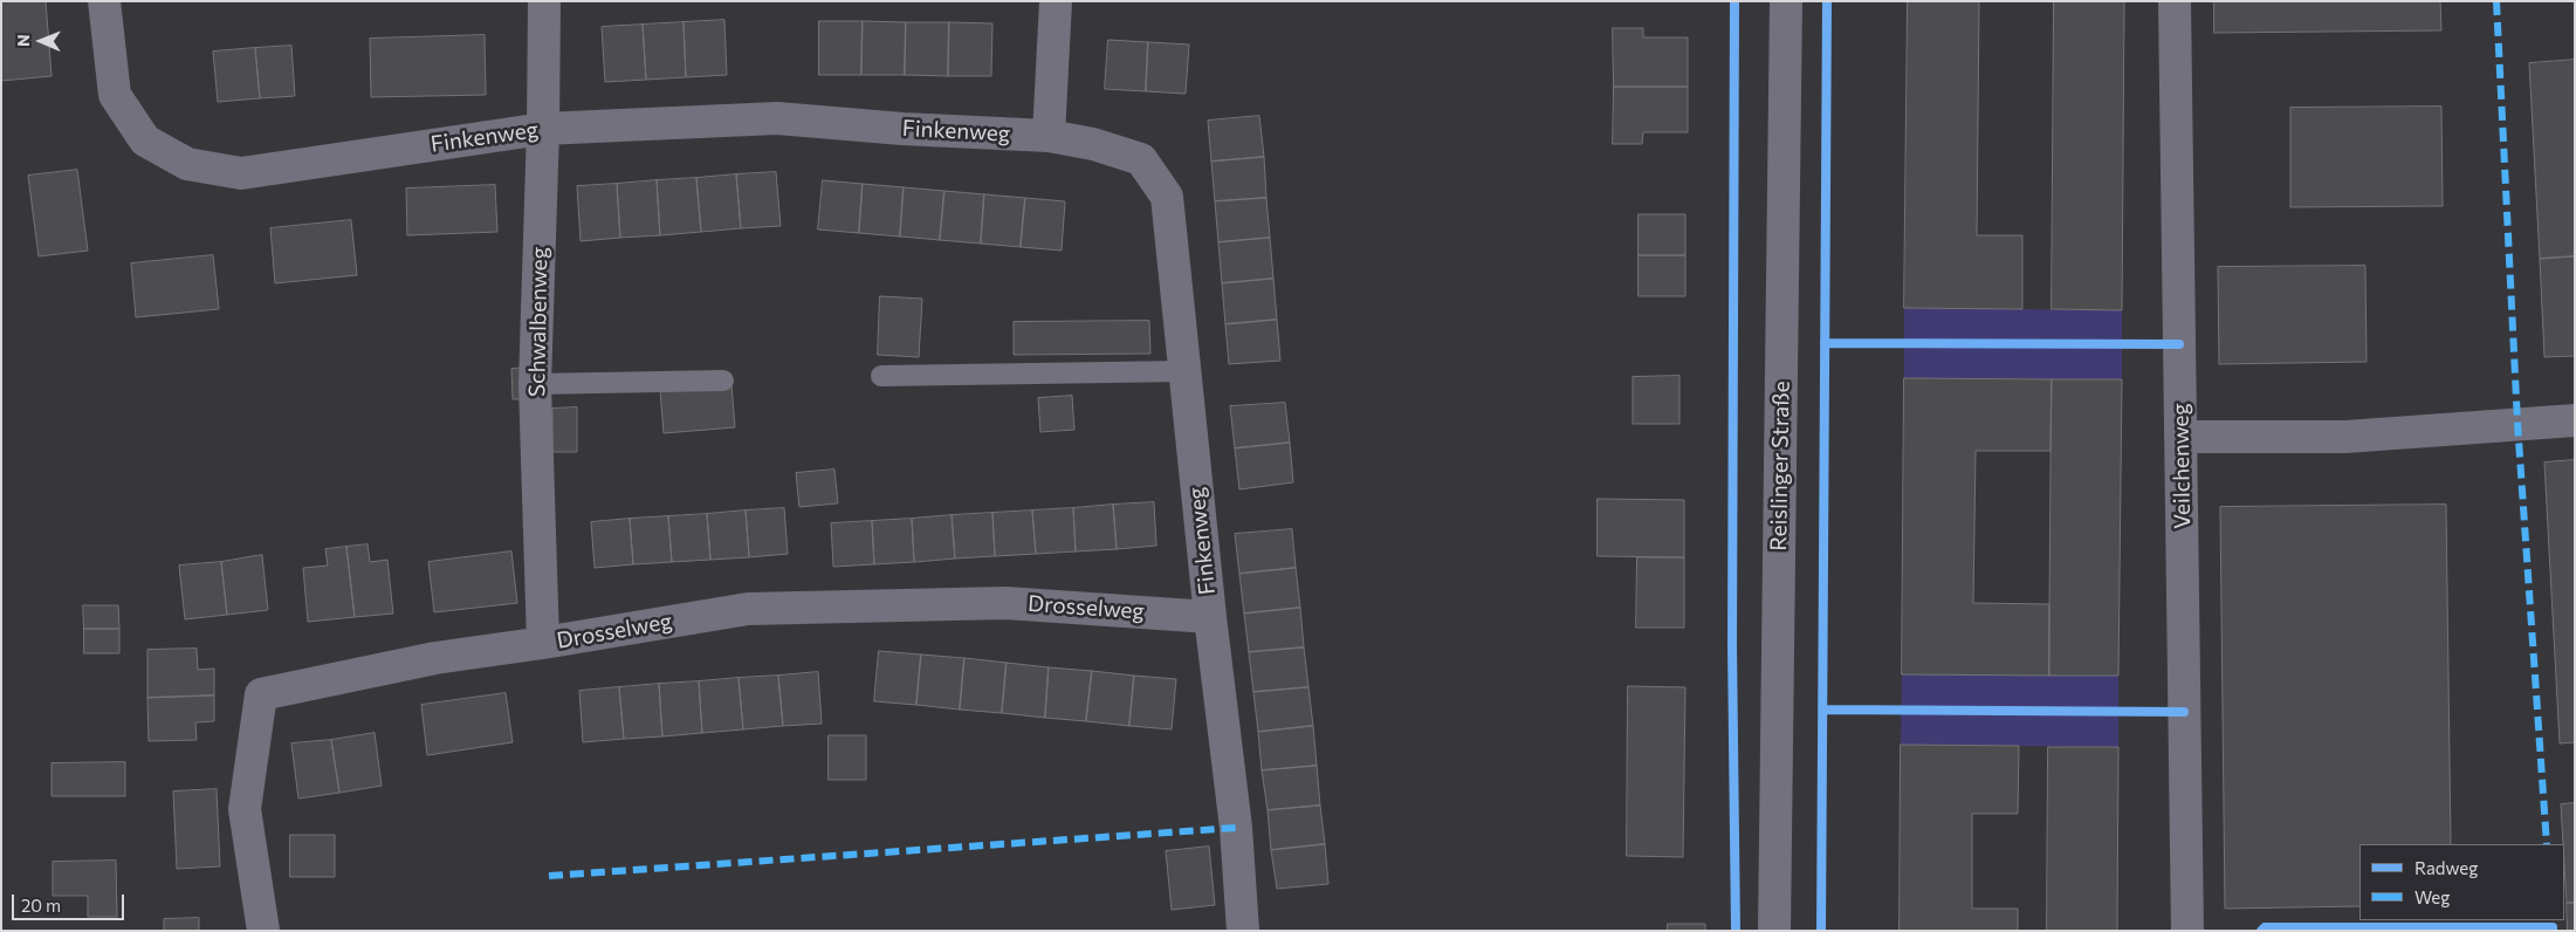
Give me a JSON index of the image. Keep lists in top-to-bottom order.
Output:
{
  "streets": {
    "street": [
      "Finkenweg",
      "Schwalbenweg",
      "Reislinger Straße",
      "Veilchenweg",
      "Drosselweg"
    ]
  },
  "crossings": [
    ["Finkenweg", "Schwalbenweg"],
    ["Finkenweg", "Drosselweg"],
    ["Schwalbenweg", "Drosselweg"]
  ],
  "legend": ["Radweg", "Weg"],
  "scale_bar": "20 m",
  "north": "left"
}
